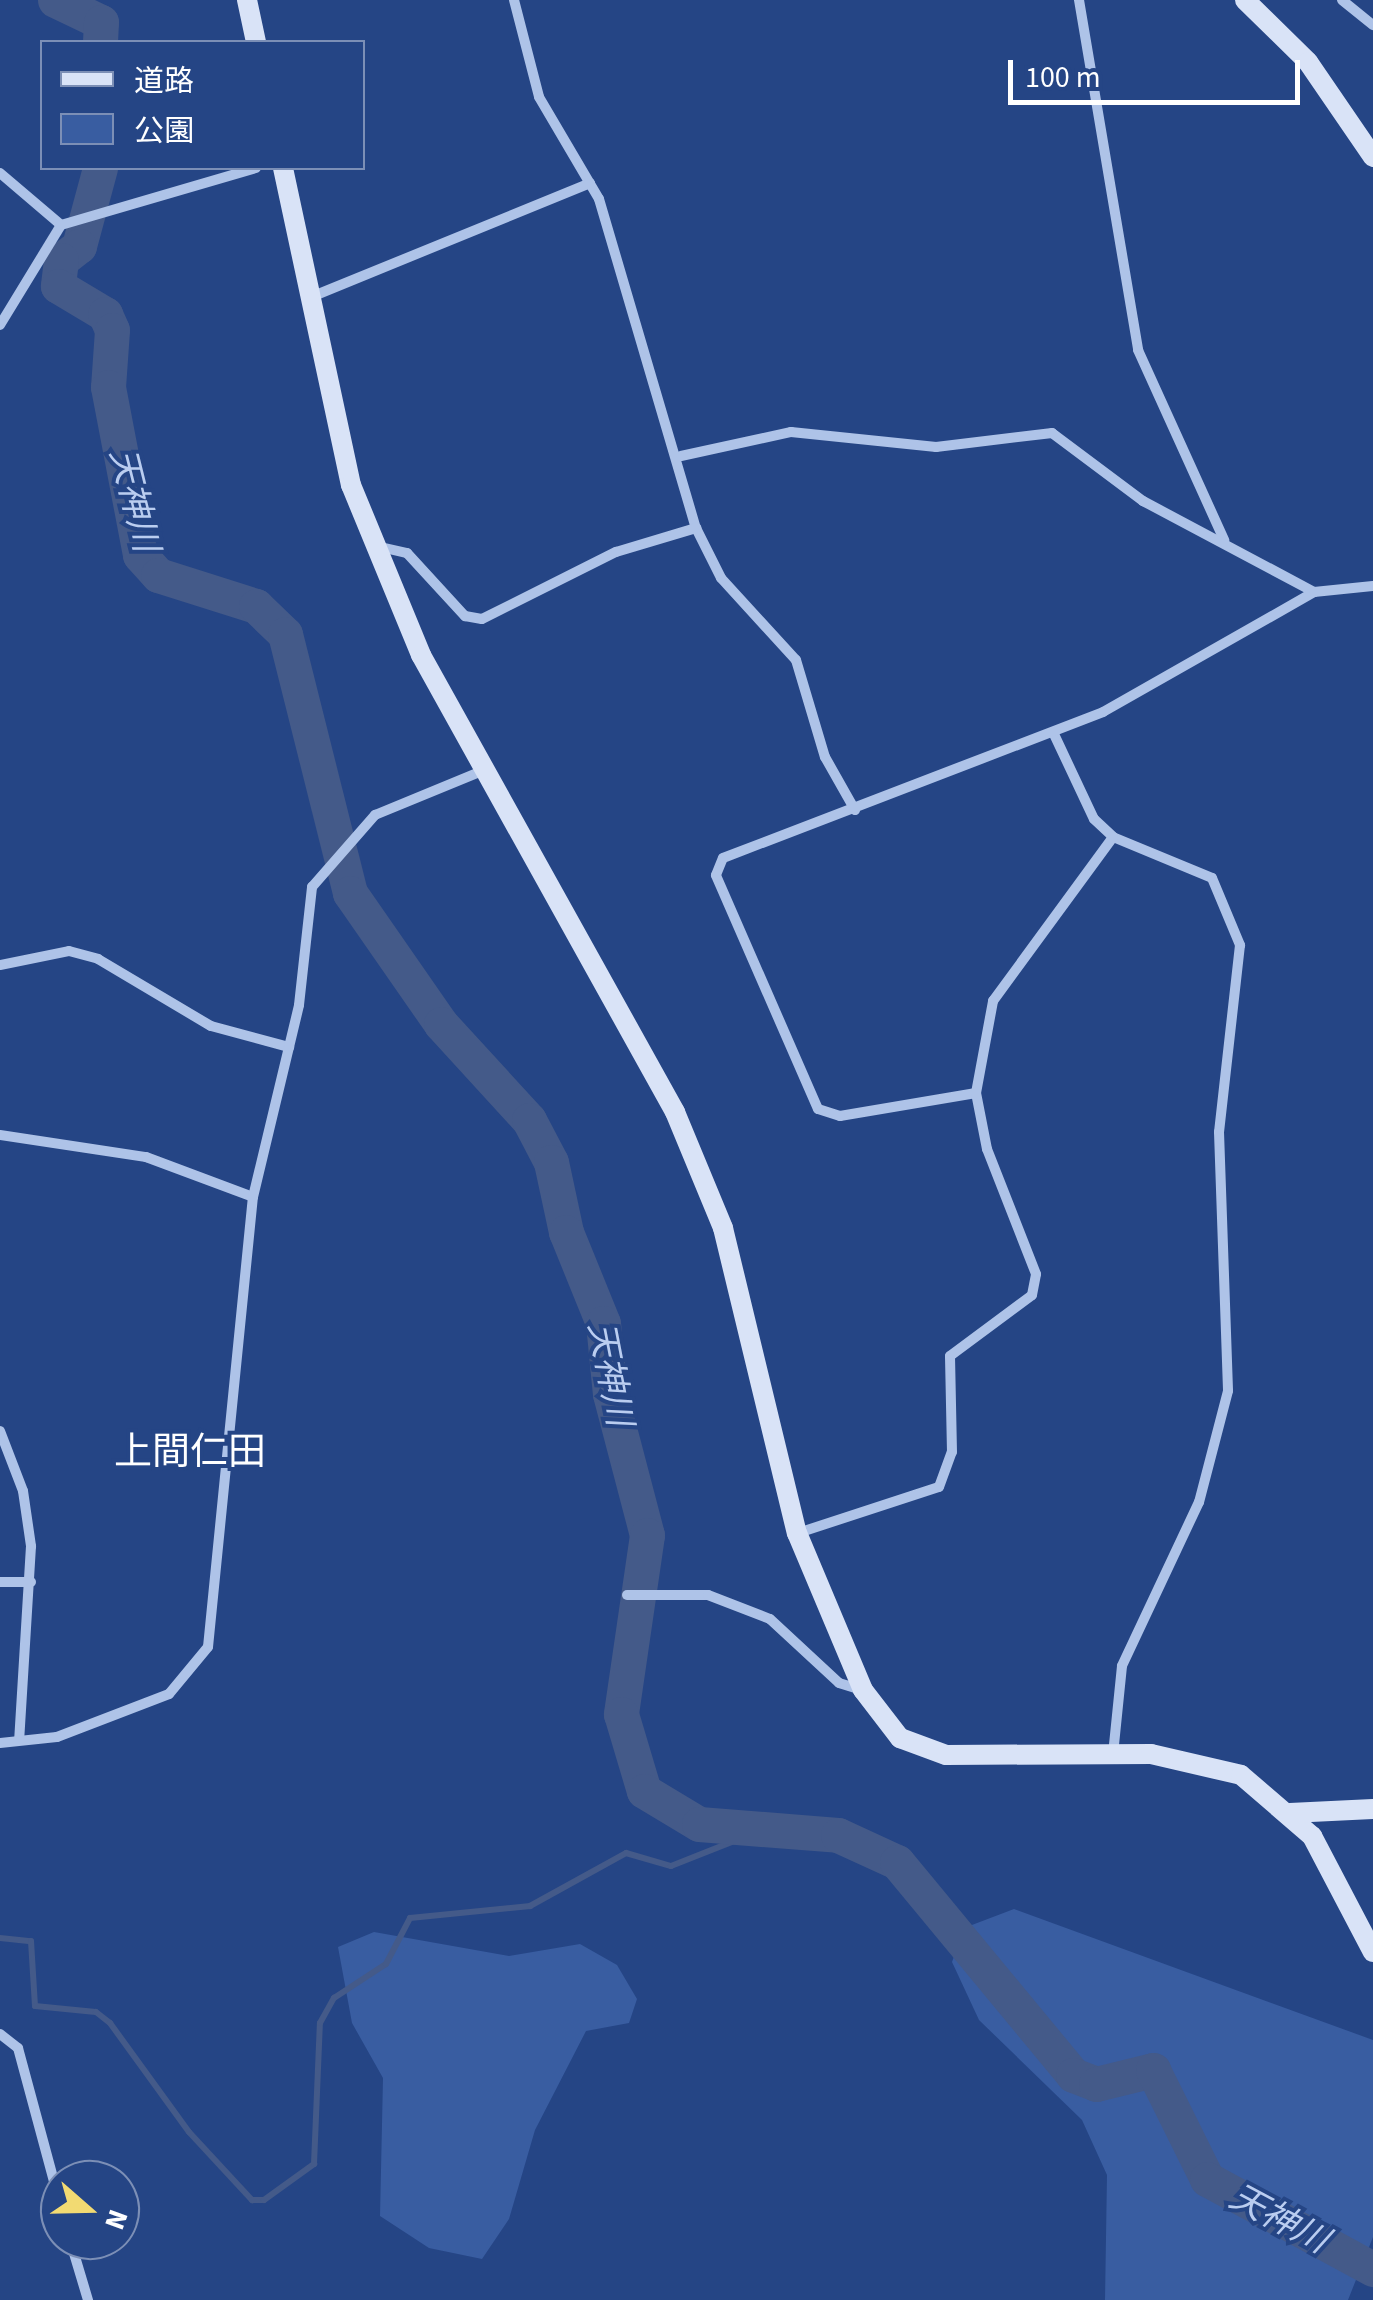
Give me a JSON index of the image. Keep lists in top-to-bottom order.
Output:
{
  "districts": ["上間仁田"],
  "water": ["天神川"],
  "legend": ["道路", "公園"],
  "scale_bar": "100 m",
  "north": "right"
}
